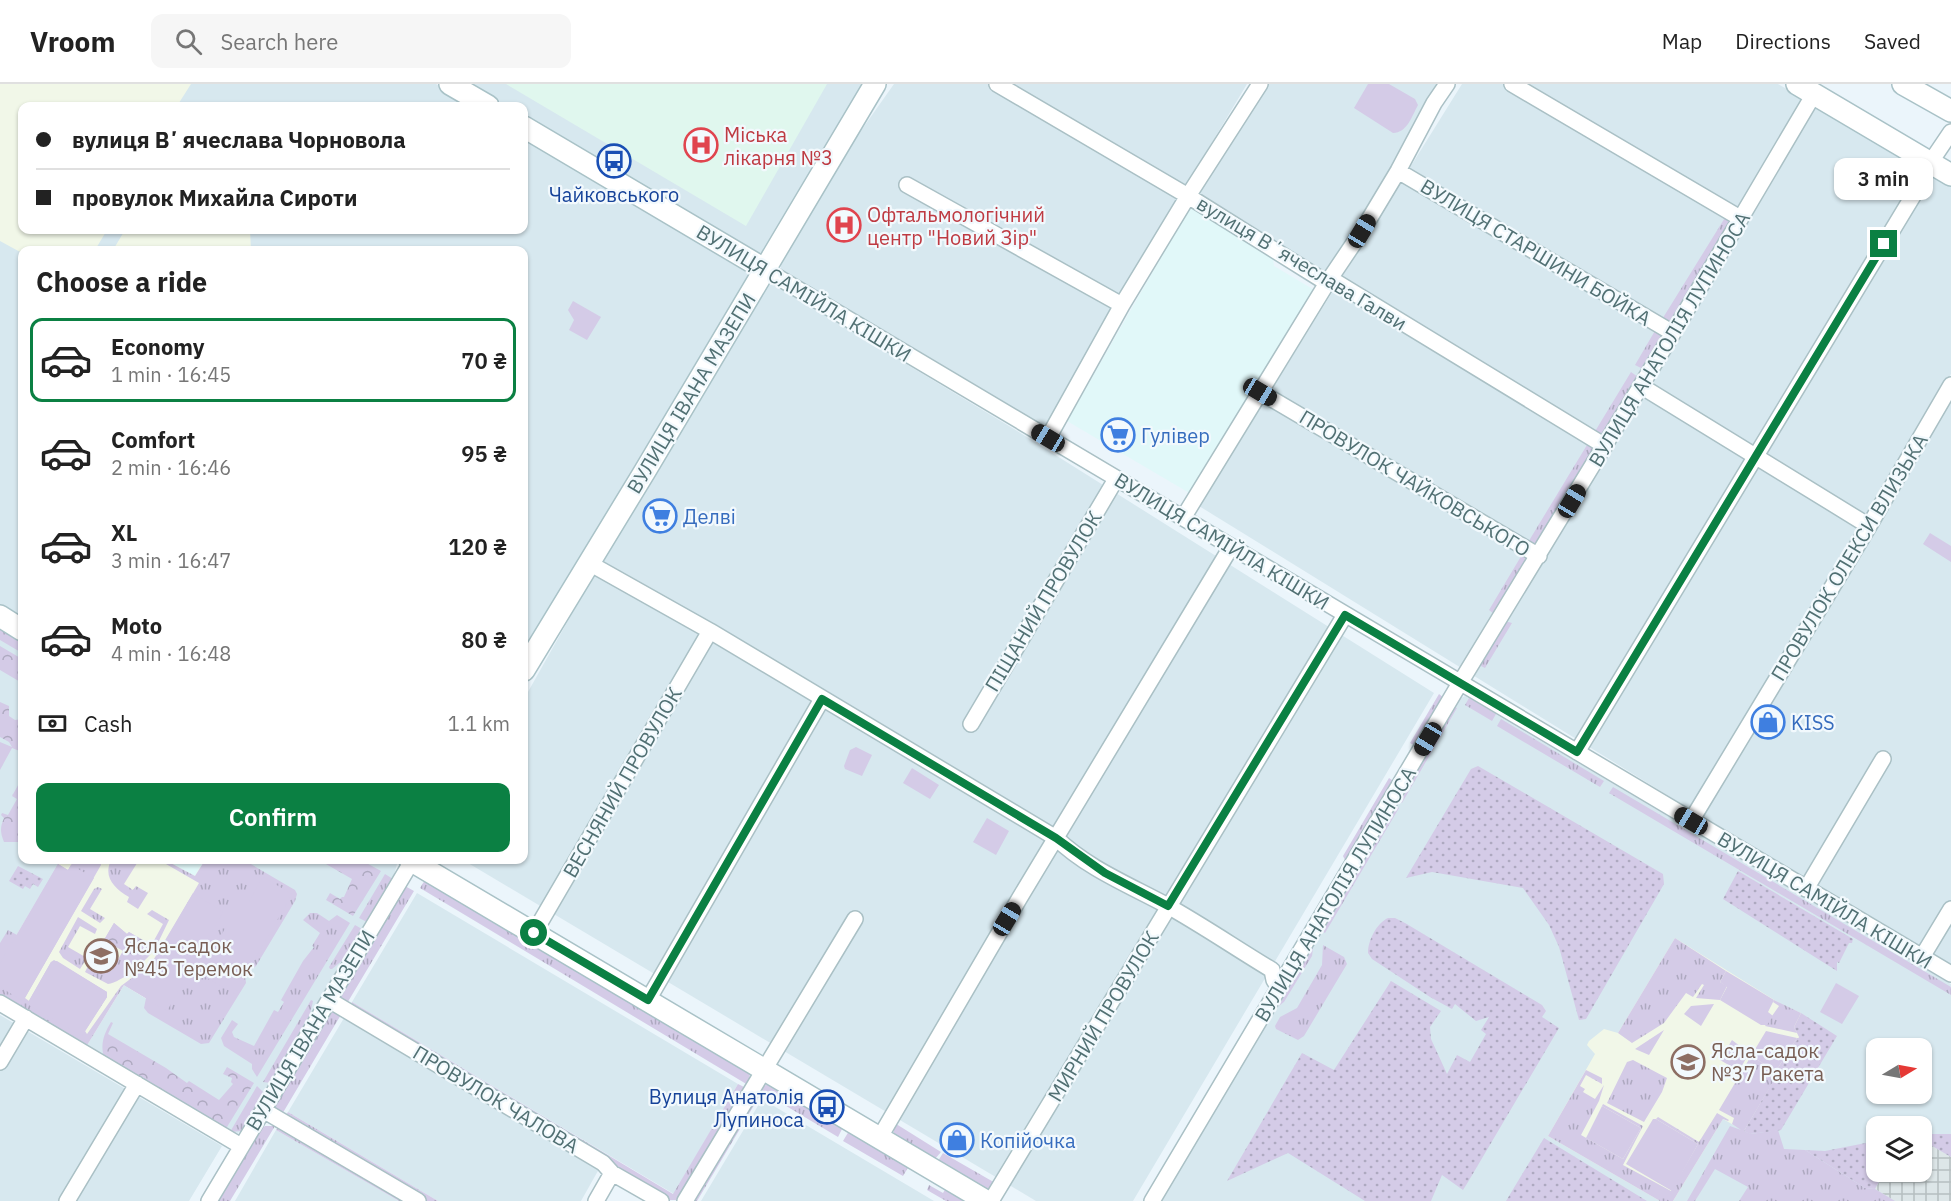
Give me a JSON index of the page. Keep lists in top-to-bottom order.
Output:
{
  "streets": {
    "street": [
      "ВУЛИЦЯ СТАРШИНИ БОЙКА",
      "вулиця Вʼячеслава Галви",
      "ВУЛИЦЯ САМІЙЛА КІШКИ",
      "ВУЛИЦЯ АНАТОЛІЯ ЛУПИНОСА",
      "ВУЛИЦЯ ІВАНА МАЗЕПИ",
      "ПРОВУЛОК ЧАЙКОВСЬКОГО",
      "ПРОВУЛОК ОЛЕКСИ ВЛИЗЬКА",
      "ПІЩАНИЙ ПРОВУЛОК",
      "ВЕСНЯНИЙ ПРОВУЛОК",
      "МИРНИЙ ПРОВУЛОК",
      "ПРОВУЛОК ЧАЛОВА"
    ]
  },
  "crossings": [
    ["ВУЛИЦЯ СТАРШИНИ БОЙКА", "ВУЛИЦЯ АНАТОЛІЯ ЛУПИНОСА"],
    ["вулиця Вʼячеслава Галви", "ВУЛИЦЯ АНАТОЛІЯ ЛУПИНОСА"],
    ["ВУЛИЦЯ САМІЙЛА КІШКИ", "ВУЛИЦЯ АНАТОЛІЯ ЛУПИНОСА"],
    ["ВУЛИЦЯ САМІЙЛА КІШКИ", "ВУЛИЦЯ ІВАНА МАЗЕПИ"],
    ["ВУЛИЦЯ САМІЙЛА КІШКИ", "ПРОВУЛОК ОЛЕКСИ ВЛИЗЬКА"],
    ["ВУЛИЦЯ САМІЙЛА КІШКИ", "ПІЩАНИЙ ПРОВУЛОК"],
    ["ВУЛИЦЯ САМІЙЛА КІШКИ", "МИРНИЙ ПРОВУЛОК"],
    ["ВУЛИЦЯ АНАТОЛІЯ ЛУПИНОСА", "ПРОВУЛОК ЧАЙКОВСЬКОГО"],
    ["ВУЛИЦЯ ІВАНА МАЗЕПИ", "ПРОВУЛОК ЧАЛОВА"]
  ],
  "places": {
    "hospital": ["Міська лікарня №3", "Офтальмологічний центр \"Новий Зір\""],
    "bus stop": ["Чайковського", "Вулиця Анатолія Лупиноса"],
    "supermarket": ["Гулівер", "Делві"],
    "shop": ["KISS", "Копійочка"],
    "school or university": ["Ясла-садок №45 Теремок", "Ясла-садок №37 Ракета"]
  },
  "north": "right",
  "page": {
    "header": "Vroom",
    "search": "Search here",
    "nav": ["Map", "Directions", "Saved"],
    "banner": ["вулиця Вʼячеслава Чорновола", "провулок Михайла Сироти"],
    "bubble": "3 min",
    "heading": "Choose a ride",
    "list": [
      {
        "name": "Economy",
        "note": "1 min · 16:45",
        "value": "70 ₴"
      },
      {
        "name": "Comfort",
        "note": "2 min · 16:46",
        "value": "95 ₴"
      },
      {
        "name": "XL",
        "note": "3 min · 16:47",
        "value": "120 ₴"
      },
      {
        "name": "Moto",
        "note": "4 min · 16:48",
        "value": "80 ₴"
      }
    ],
    "pay": ["Cash", "1.1 km"],
    "buttons": "Confirm"
  }
}
